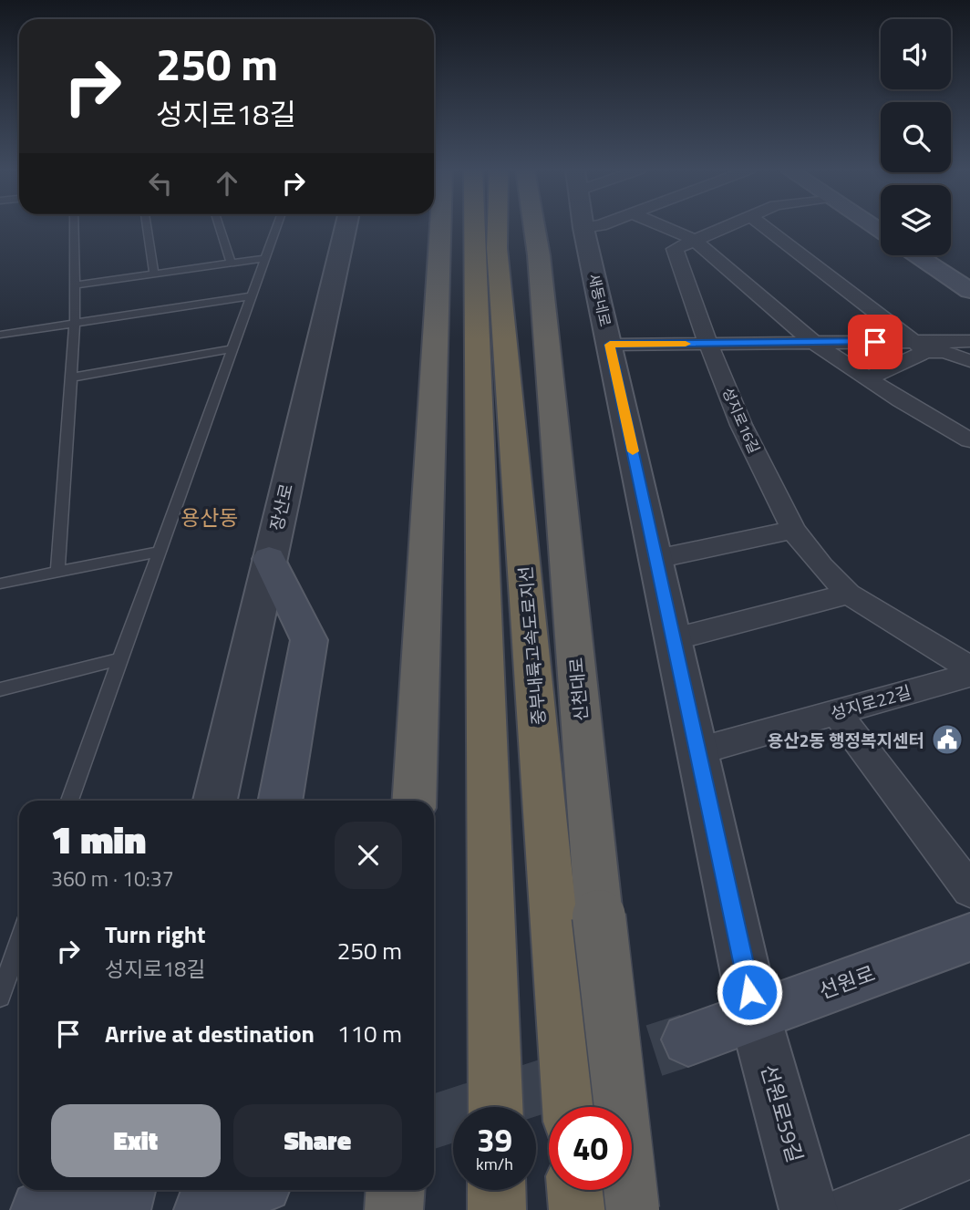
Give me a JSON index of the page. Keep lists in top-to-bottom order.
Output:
{
  "streets": {
    "highway": ["중부내륙고속도로지선", "신천대로"],
    "main road": ["선원로"],
    "street": [
      "새동네로",
      "성지로16길",
      "장산로",
      "성지로22길",
      "선원로59길"
    ]
  },
  "crossings": [
    ["새동네로", "성지로22길"],
    ["새동네로", "선원로"],
    ["새동네로", "선원로59길"],
    ["선원로", "선원로59길"]
  ],
  "districts": ["용산동"],
  "places": {
    "public building": ["용산2동 행정복지센터"]
  },
  "page": {
    "turn": ["250 m", "성지로18길"],
    "heading": ["1 min", "360 m · 10:37"],
    "list": [
      {
        "name": "Turn right",
        "note": "성지로18길",
        "value": "250 m"
      },
      {
        "name": "Arrive at destination",
        "value": "110 m"
      }
    ],
    "buttons": ["Exit", "Share"],
    "speed": "39 km/h",
    "limit": "40"
  }
}
